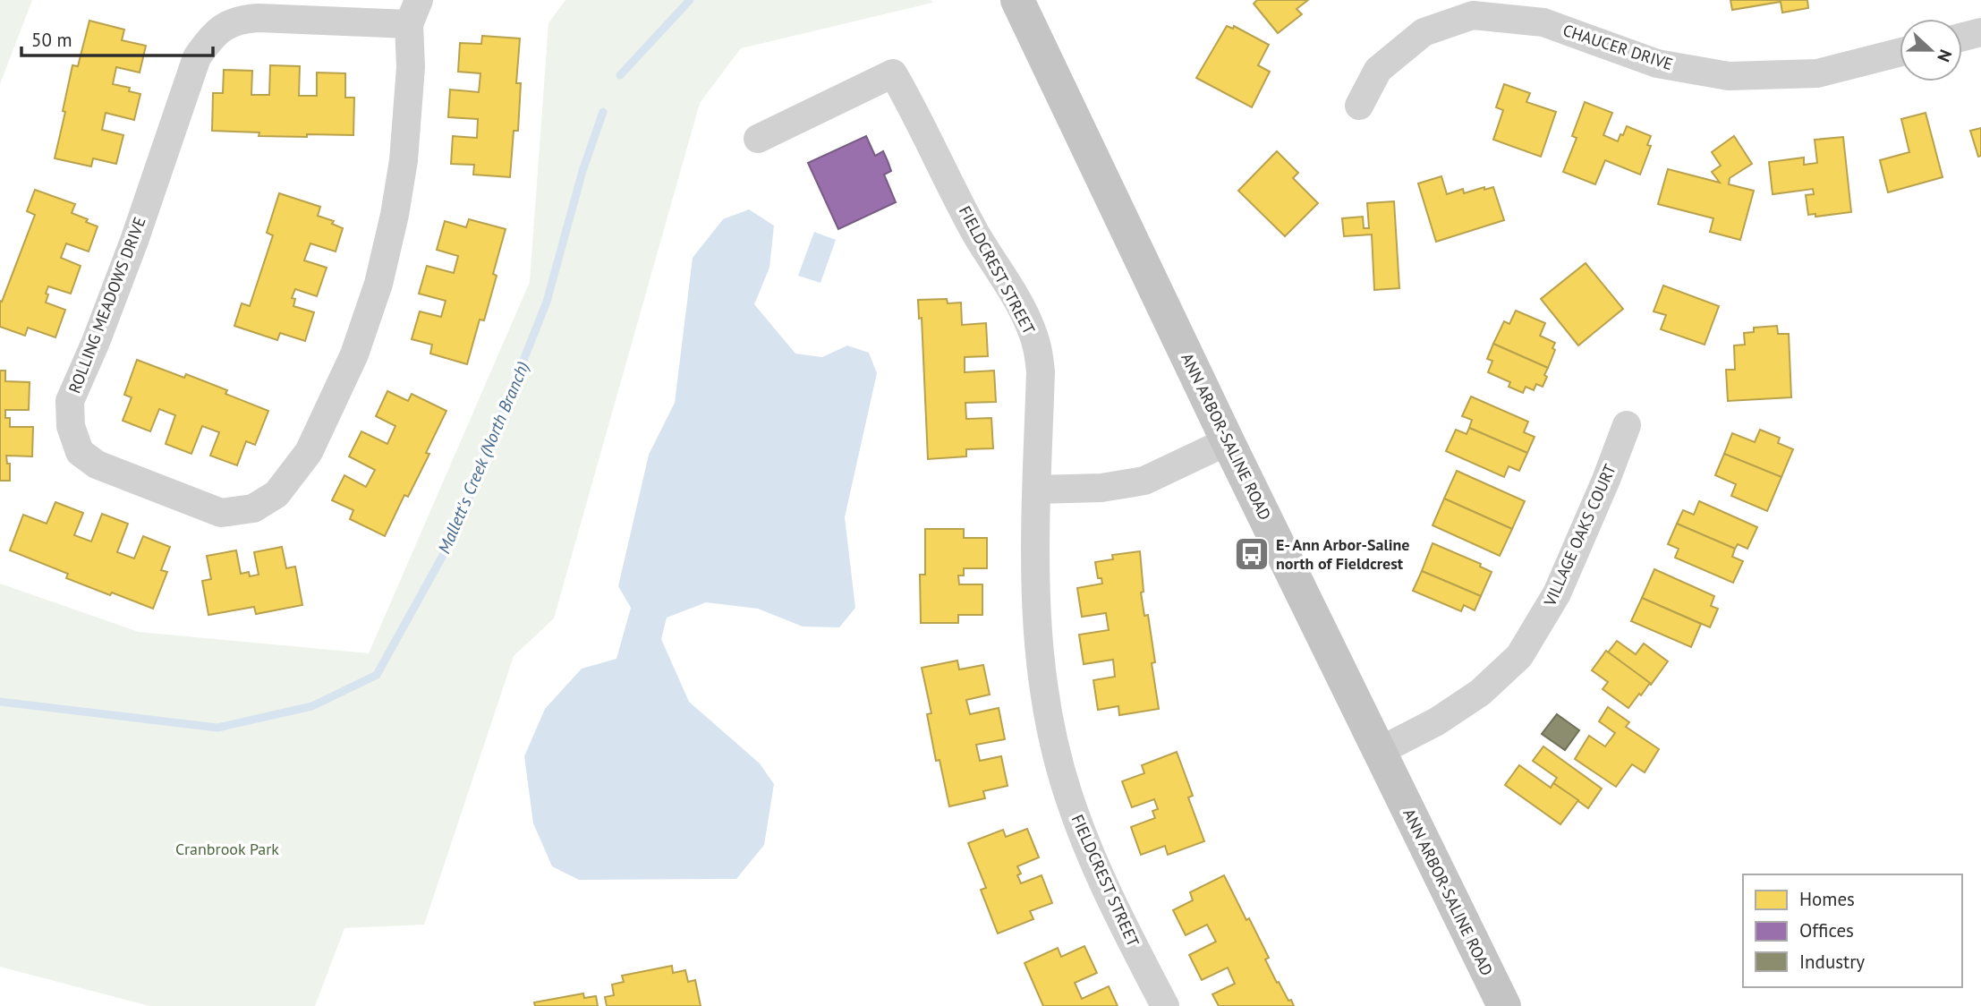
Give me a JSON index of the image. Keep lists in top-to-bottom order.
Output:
{
  "streets": {
    "main road": ["ANN ARBOR-SALINE ROAD"],
    "street": [
      "CHAUCER DRIVE",
      "FIELDCREST STREET",
      "ROLLING MEADOWS DRIVE",
      "VILLAGE OAKS COURT"
    ]
  },
  "crossings": [
    ["ANN ARBOR-SALINE ROAD", "VILLAGE OAKS COURT"]
  ],
  "water": ["Mallett's Creek (North Branch)"],
  "parks": ["Cranbrook Park"],
  "places": {
    "bus stop": ["E- Ann Arbor-Saline north of Fieldcrest"]
  },
  "legend": ["Homes", "Offices", "Industry"],
  "scale_bar": "50 m",
  "north": "right"
}
